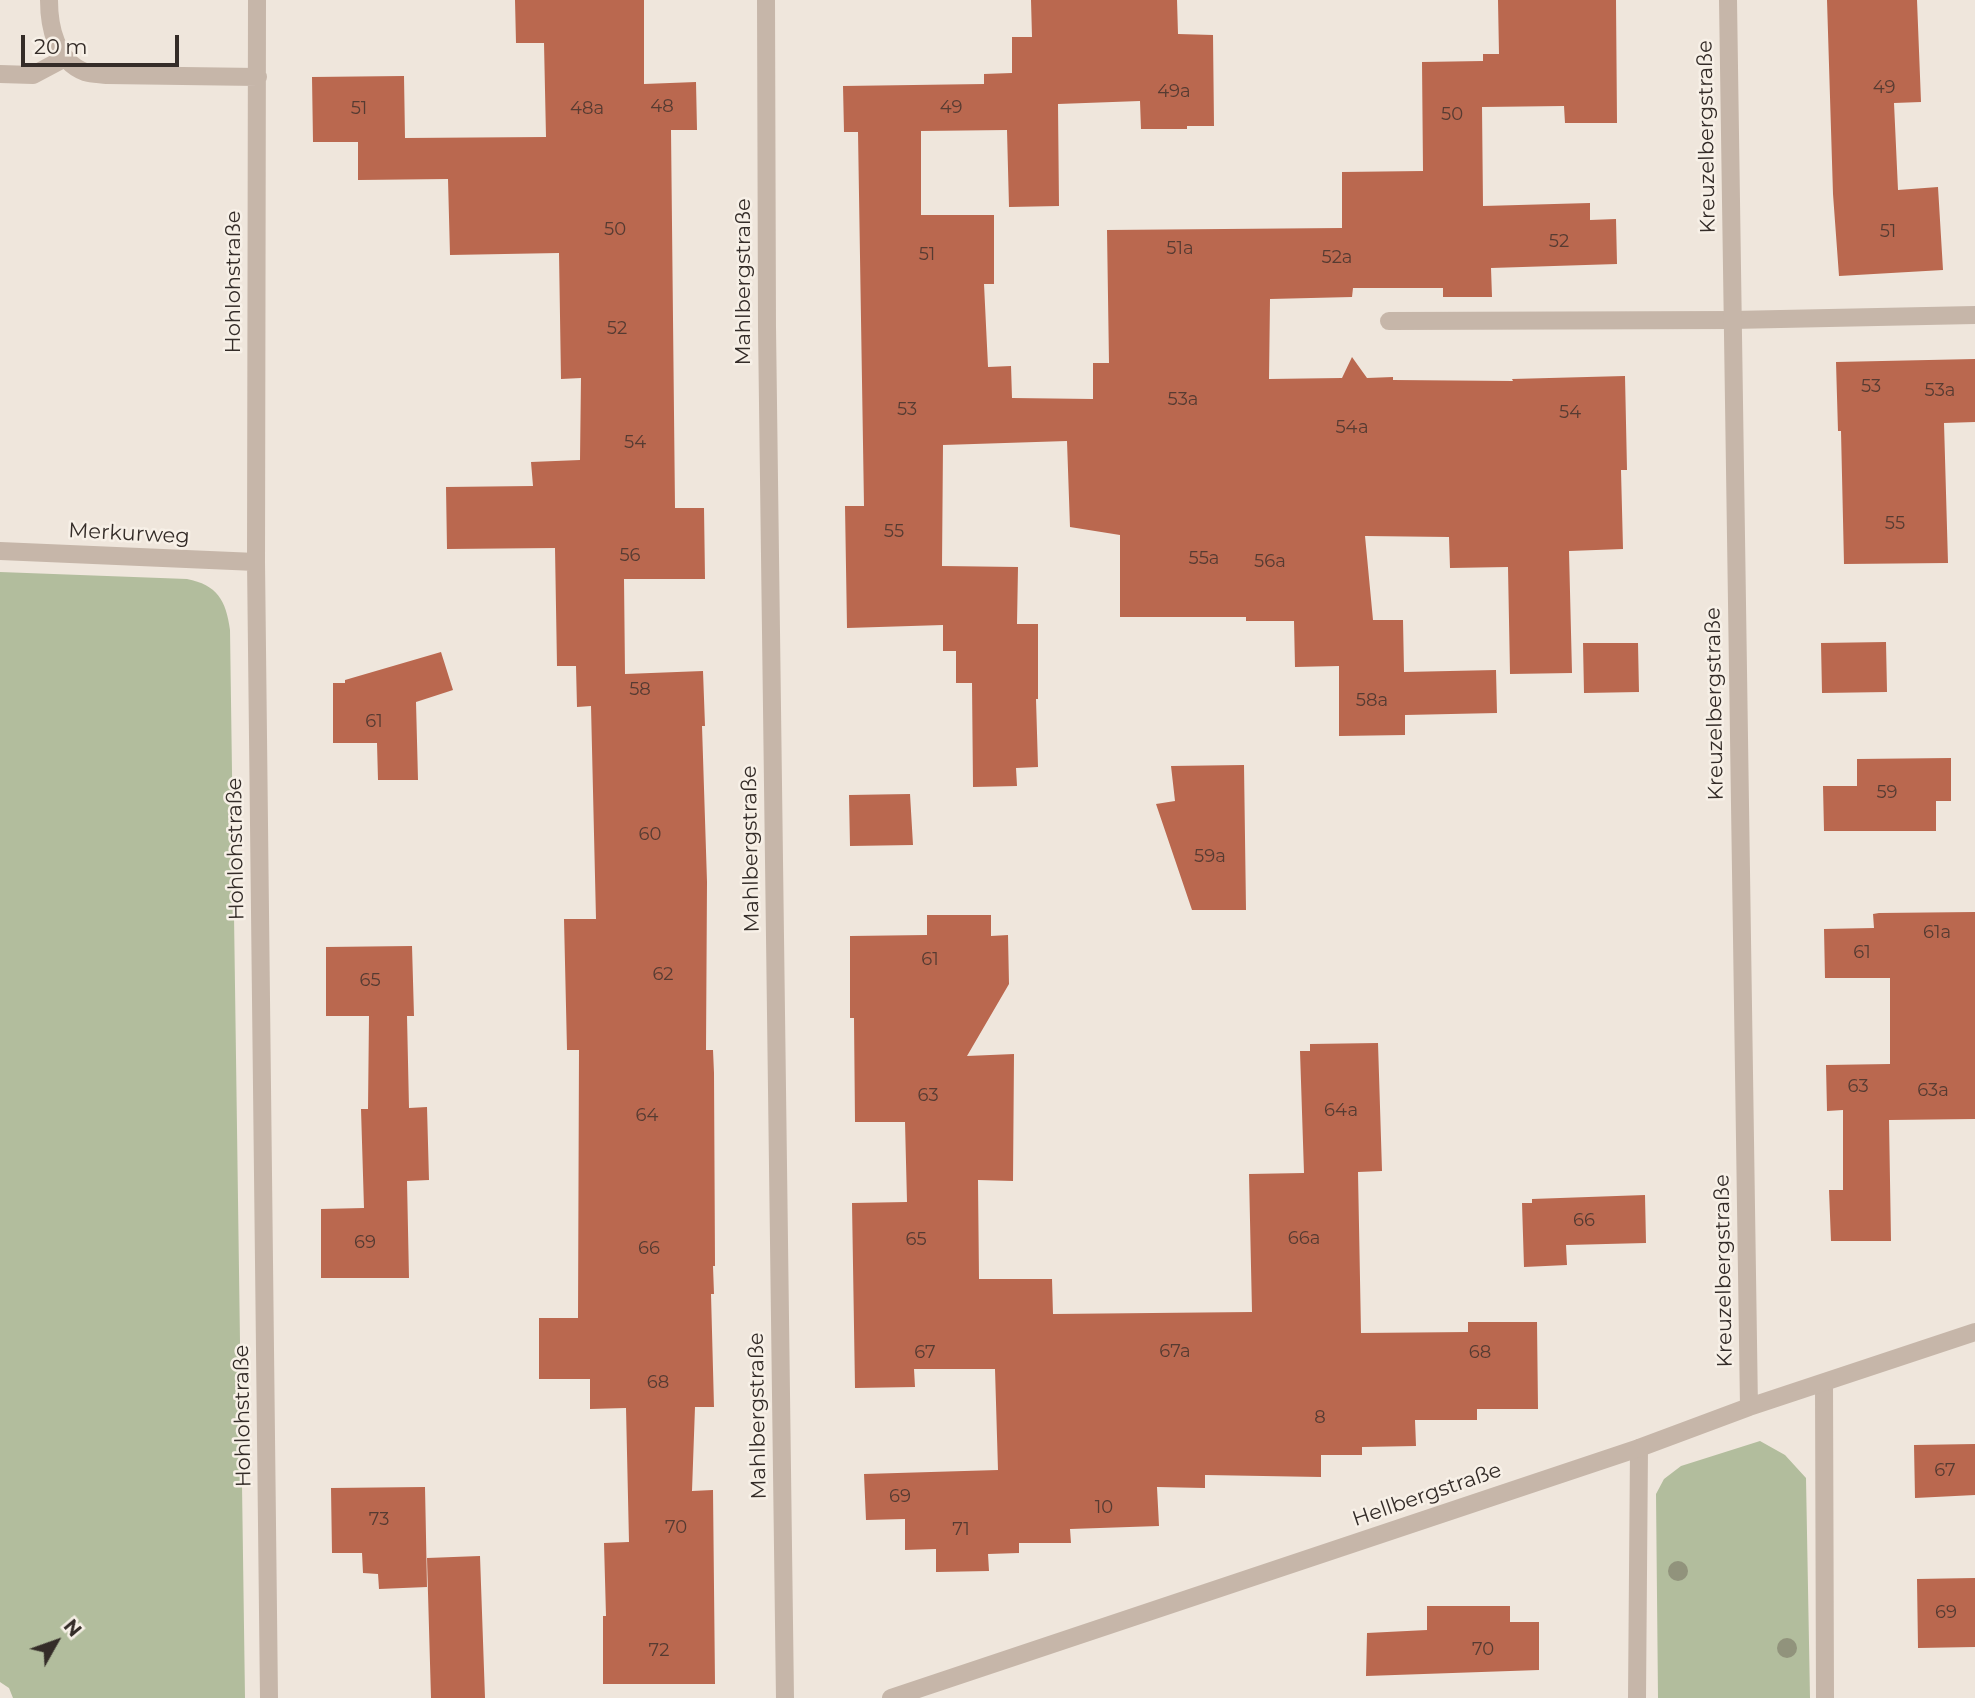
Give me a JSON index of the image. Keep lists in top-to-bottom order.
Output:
{
  "streets": {
    "street": [
      "Kreuzelbergstraße",
      "Hohlohstraße",
      "Mahlbergstraße",
      "Merkurweg",
      "Hellbergstraße"
    ]
  },
  "crossings": [
    ["Kreuzelbergstraße", "Hellbergstraße"],
    ["Hohlohstraße", "Merkurweg"]
  ],
  "house_numbers": [
    "49",
    "49a",
    "48",
    "49",
    "51",
    "48a",
    "50",
    "50",
    "51",
    "52",
    "51a",
    "51",
    "52a",
    "52",
    "53",
    "53a",
    "53a",
    "53",
    "54",
    "54a",
    "54",
    "55",
    "55",
    "56",
    "55a",
    "56a",
    "58",
    "58a",
    "61",
    "59",
    "60",
    "59a",
    "61a",
    "61",
    "61",
    "62",
    "65",
    "63",
    "63a",
    "63",
    "64a",
    "64",
    "66",
    "66a",
    "65",
    "69",
    "66",
    "67a",
    "67",
    "68",
    "68",
    "8",
    "67",
    "69",
    "10",
    "73",
    "70",
    "71",
    "69",
    "70",
    "72"
  ],
  "scale_bar": "20 m",
  "north": "top right"
}
